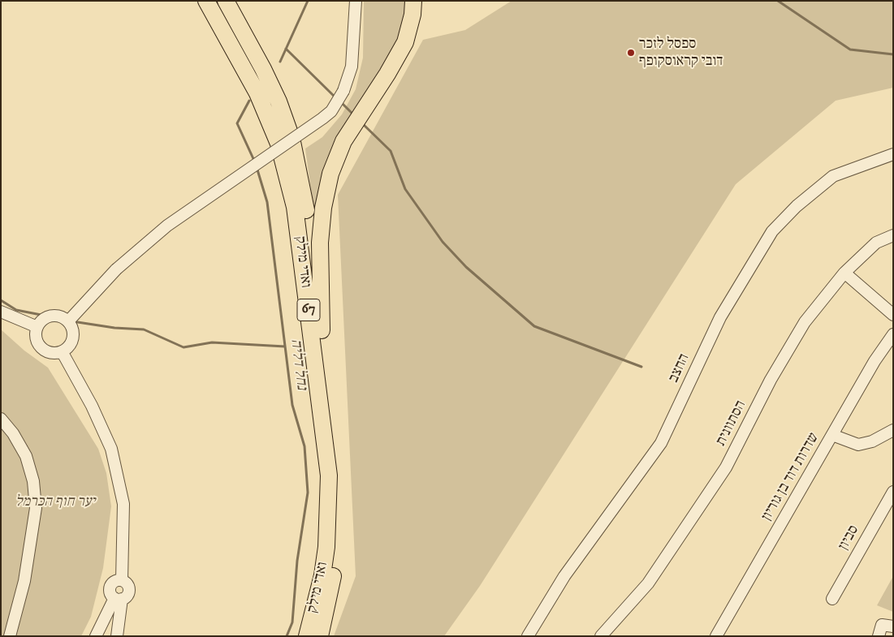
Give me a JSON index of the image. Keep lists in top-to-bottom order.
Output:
{
  "streets": {
    "highway": ["ואדי מילק", "67"],
    "street": [
      "החצב",
      "הסתוונית",
      "שדרות דוד בן גוריון",
      "סביון"
    ]
  },
  "water": ["נחל דליה"],
  "parks": ["יער חוף הכרמל"],
  "places": ["ספסל לזכר דובי קראוסקופף"]
}
